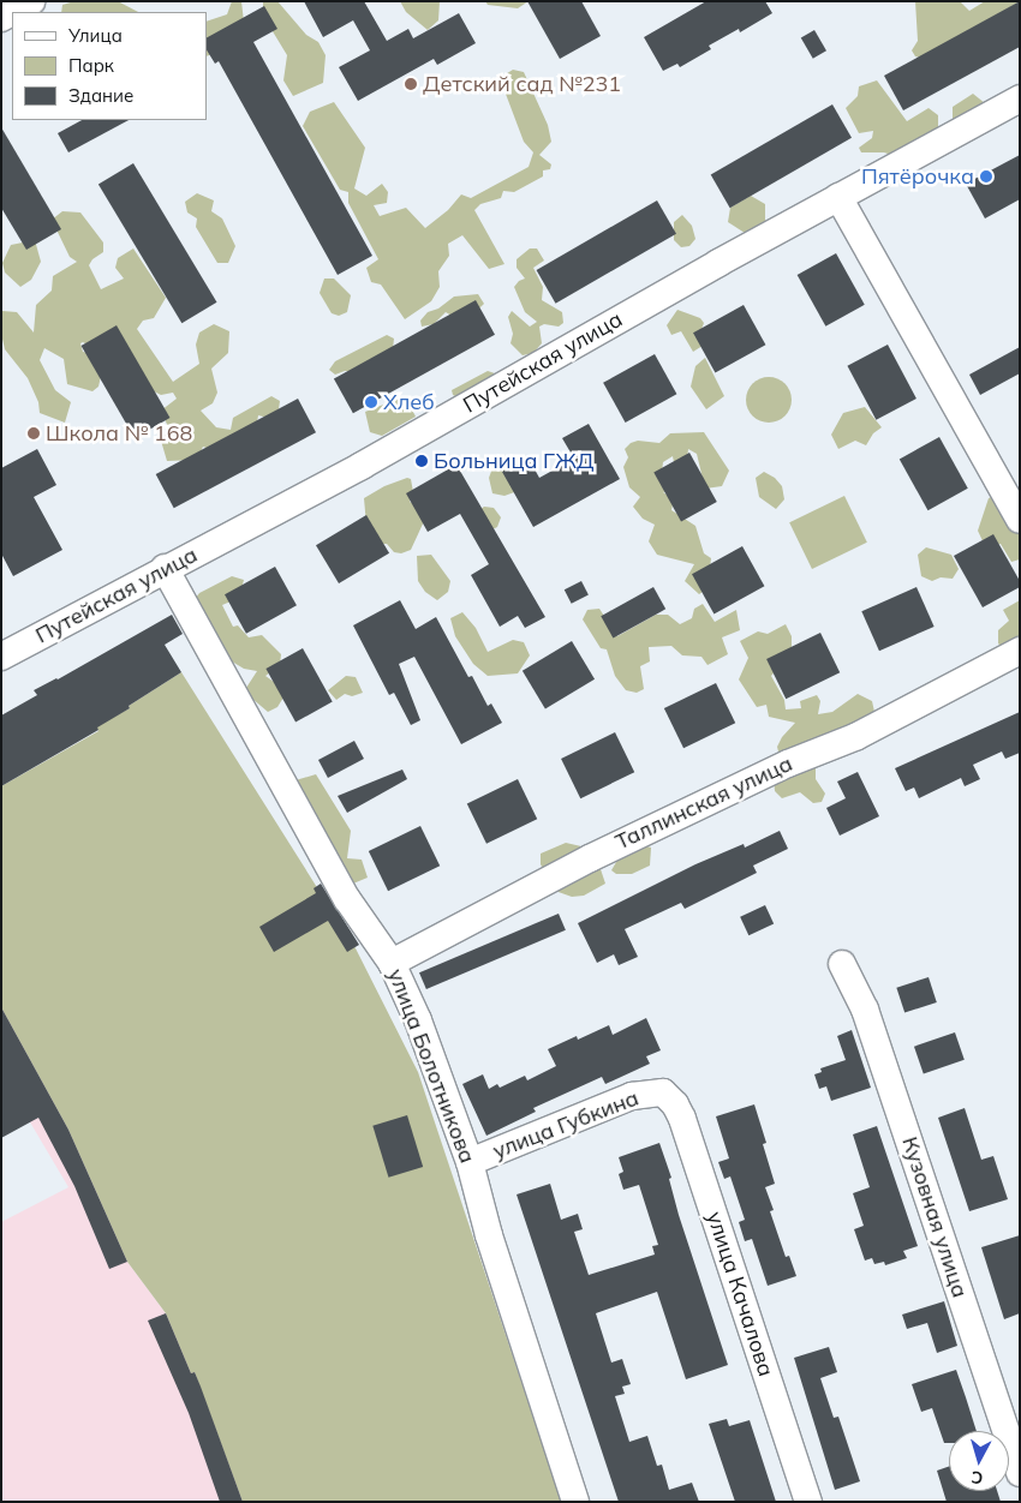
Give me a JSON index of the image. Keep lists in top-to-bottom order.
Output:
{
  "streets": {
    "street": [
      "Путейская улица",
      "Таллинская улица",
      "улица Болотникова",
      "улица Губкина",
      "Кузовная улица",
      "улица Качалова"
    ]
  },
  "crossings": [
    ["Путейская улица", "улица Болотникова"],
    ["Таллинская улица", "улица Болотникова"],
    ["улица Болотникова", "улица Губкина"],
    ["улица Губкина", "улица Качалова"]
  ],
  "places": [
    "Детский сад №231",
    "Пятёрочка",
    "Хлеб",
    "Школа № 168",
    "Больница ГЖД"
  ],
  "legend": ["Улица", "Парк", "Здание"],
  "north": "bottom"
}
